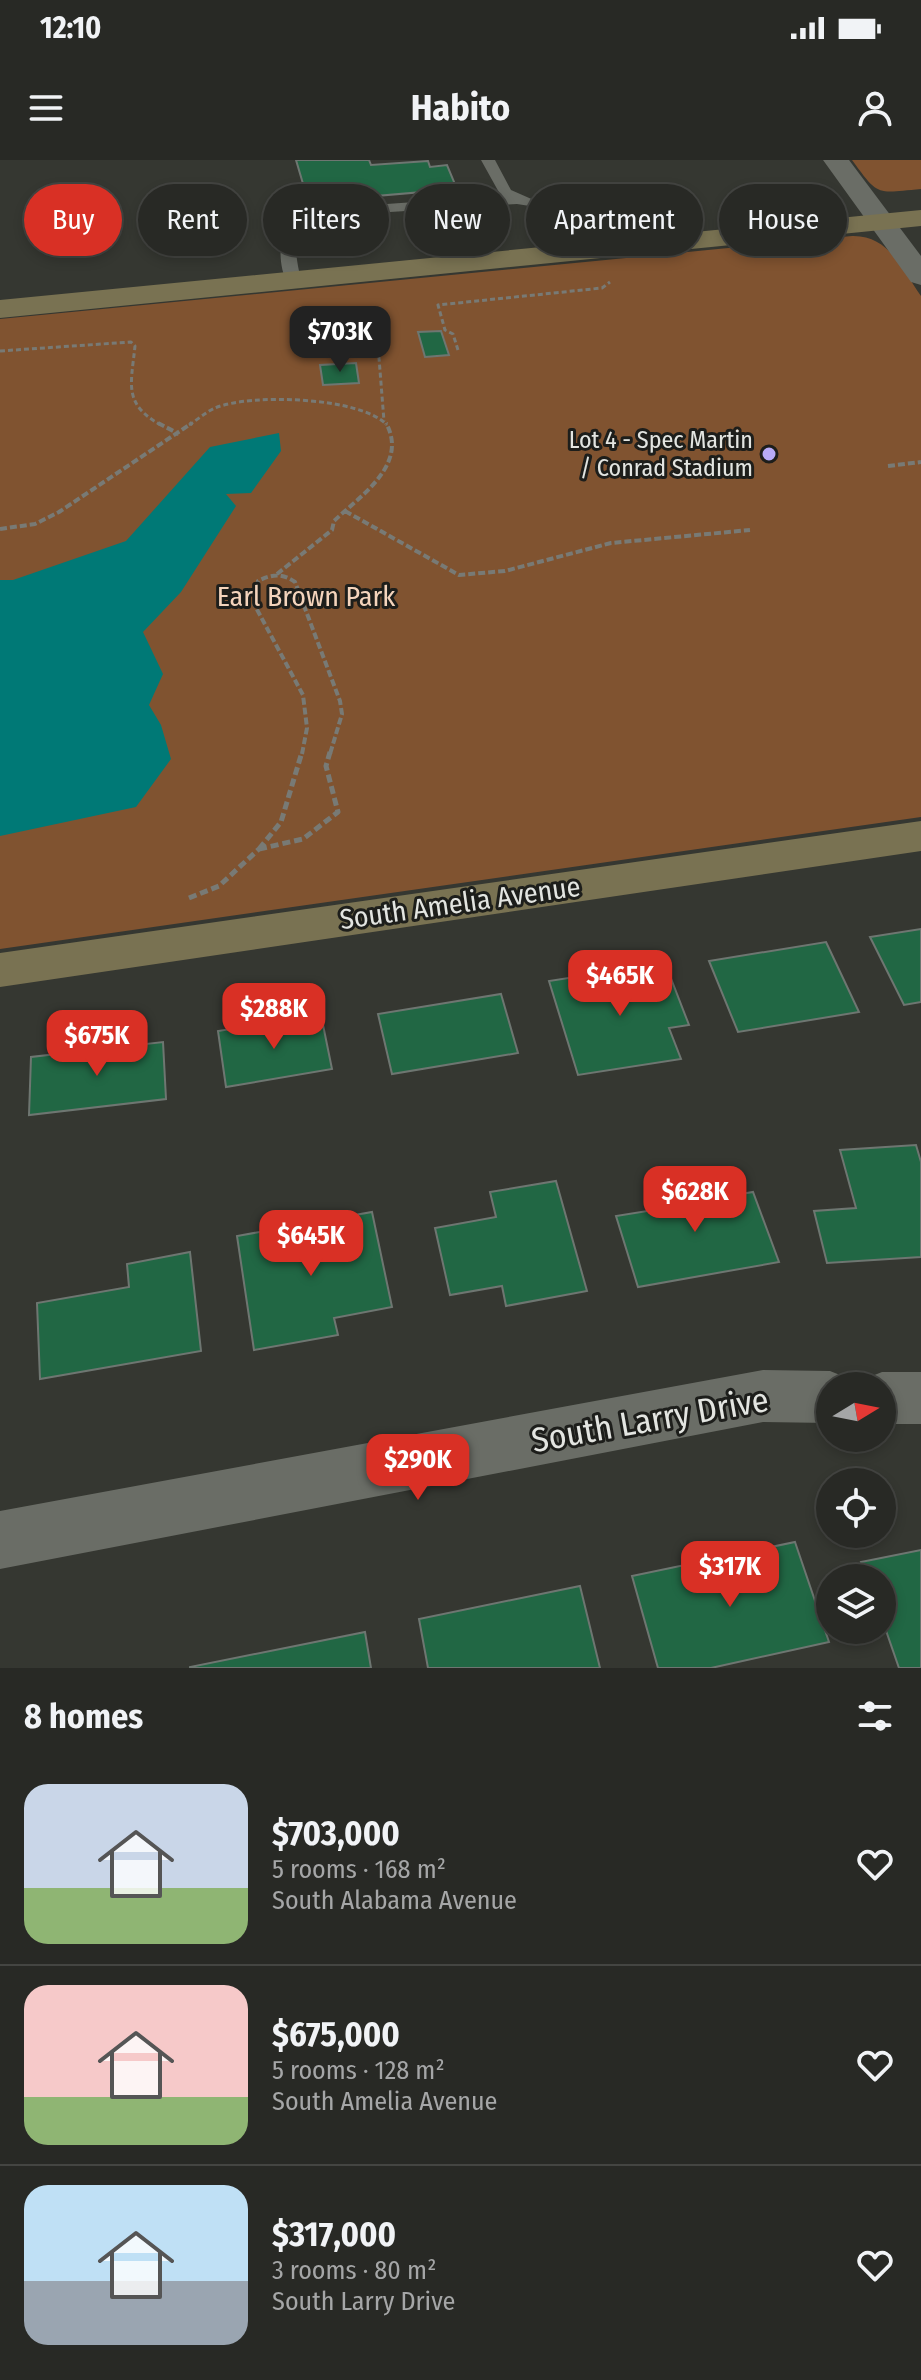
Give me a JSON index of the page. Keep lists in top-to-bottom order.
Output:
{
  "streets": {
    "street": ["South Amelia Avenue", "South Larry Drive"]
  },
  "parks": ["Earl Brown Park"],
  "places": ["Lot 4 - Spec Martin / Conrad Stadium"],
  "north": "right",
  "page": {
    "status": "12:10",
    "header": "Habito",
    "chip": [
      "Buy",
      "Rent",
      "Filters",
      "New",
      "Apartment",
      "House"
    ],
    "price": [
      "$703K",
      "$465K",
      "$288K",
      "$675K",
      "$628K",
      "$645K",
      "$290K",
      "$317K"
    ],
    "heading": "8 homes",
    "list": [
      {
        "name": "$703,000",
        "note": "5 rooms · 168 m² · South Alabama Avenue"
      },
      {
        "name": "$675,000",
        "note": "5 rooms · 128 m² · South Amelia Avenue"
      },
      {
        "name": "$317,000",
        "note": "3 rooms · 80 m² · South Larry Drive"
      }
    ]
  }
}
